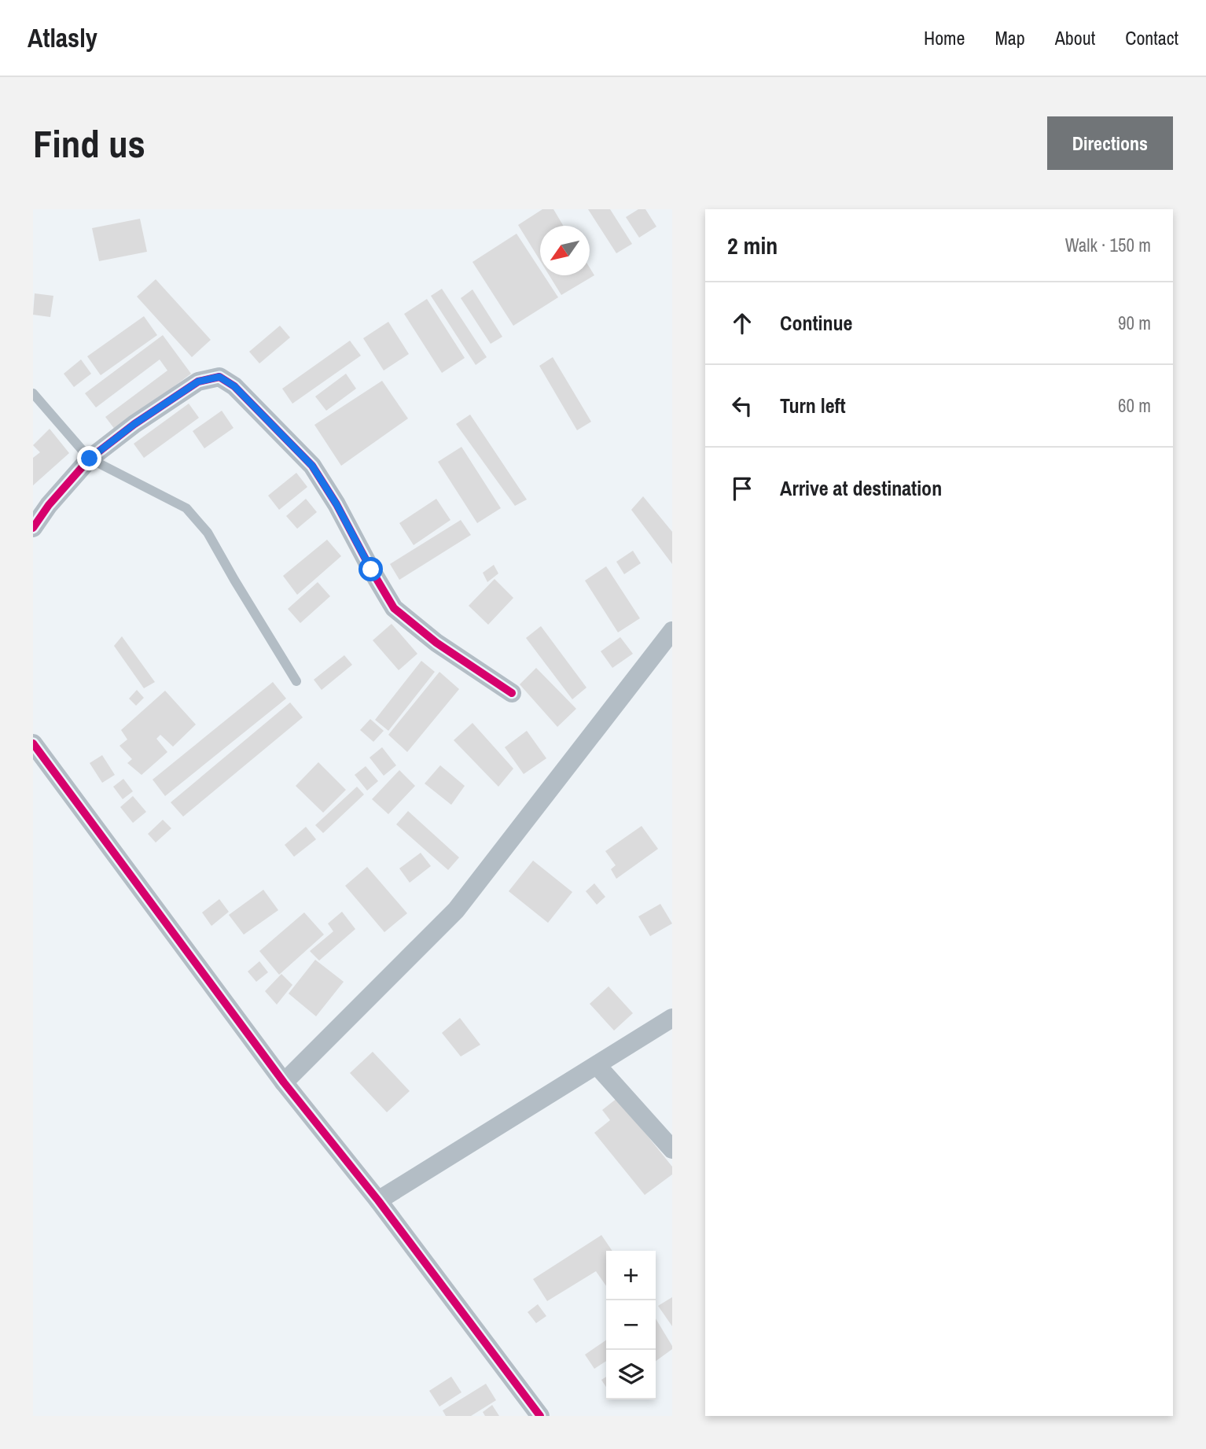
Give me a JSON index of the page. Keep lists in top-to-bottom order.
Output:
{
  "north": "bottom left",
  "page": {
    "header": "Atlasly",
    "nav": [
      "Home",
      "Map",
      "About",
      "Contact"
    ],
    "buttons": "Directions",
    "title": "Find us",
    "heading": ["2 min", "Walk · 150 m"],
    "list": [
      ["Continue", "90 m"],
      ["Turn left", "60 m"],
      "Arrive at destination"
    ],
    "map_buttons": ["+", "−"]
  }
}
